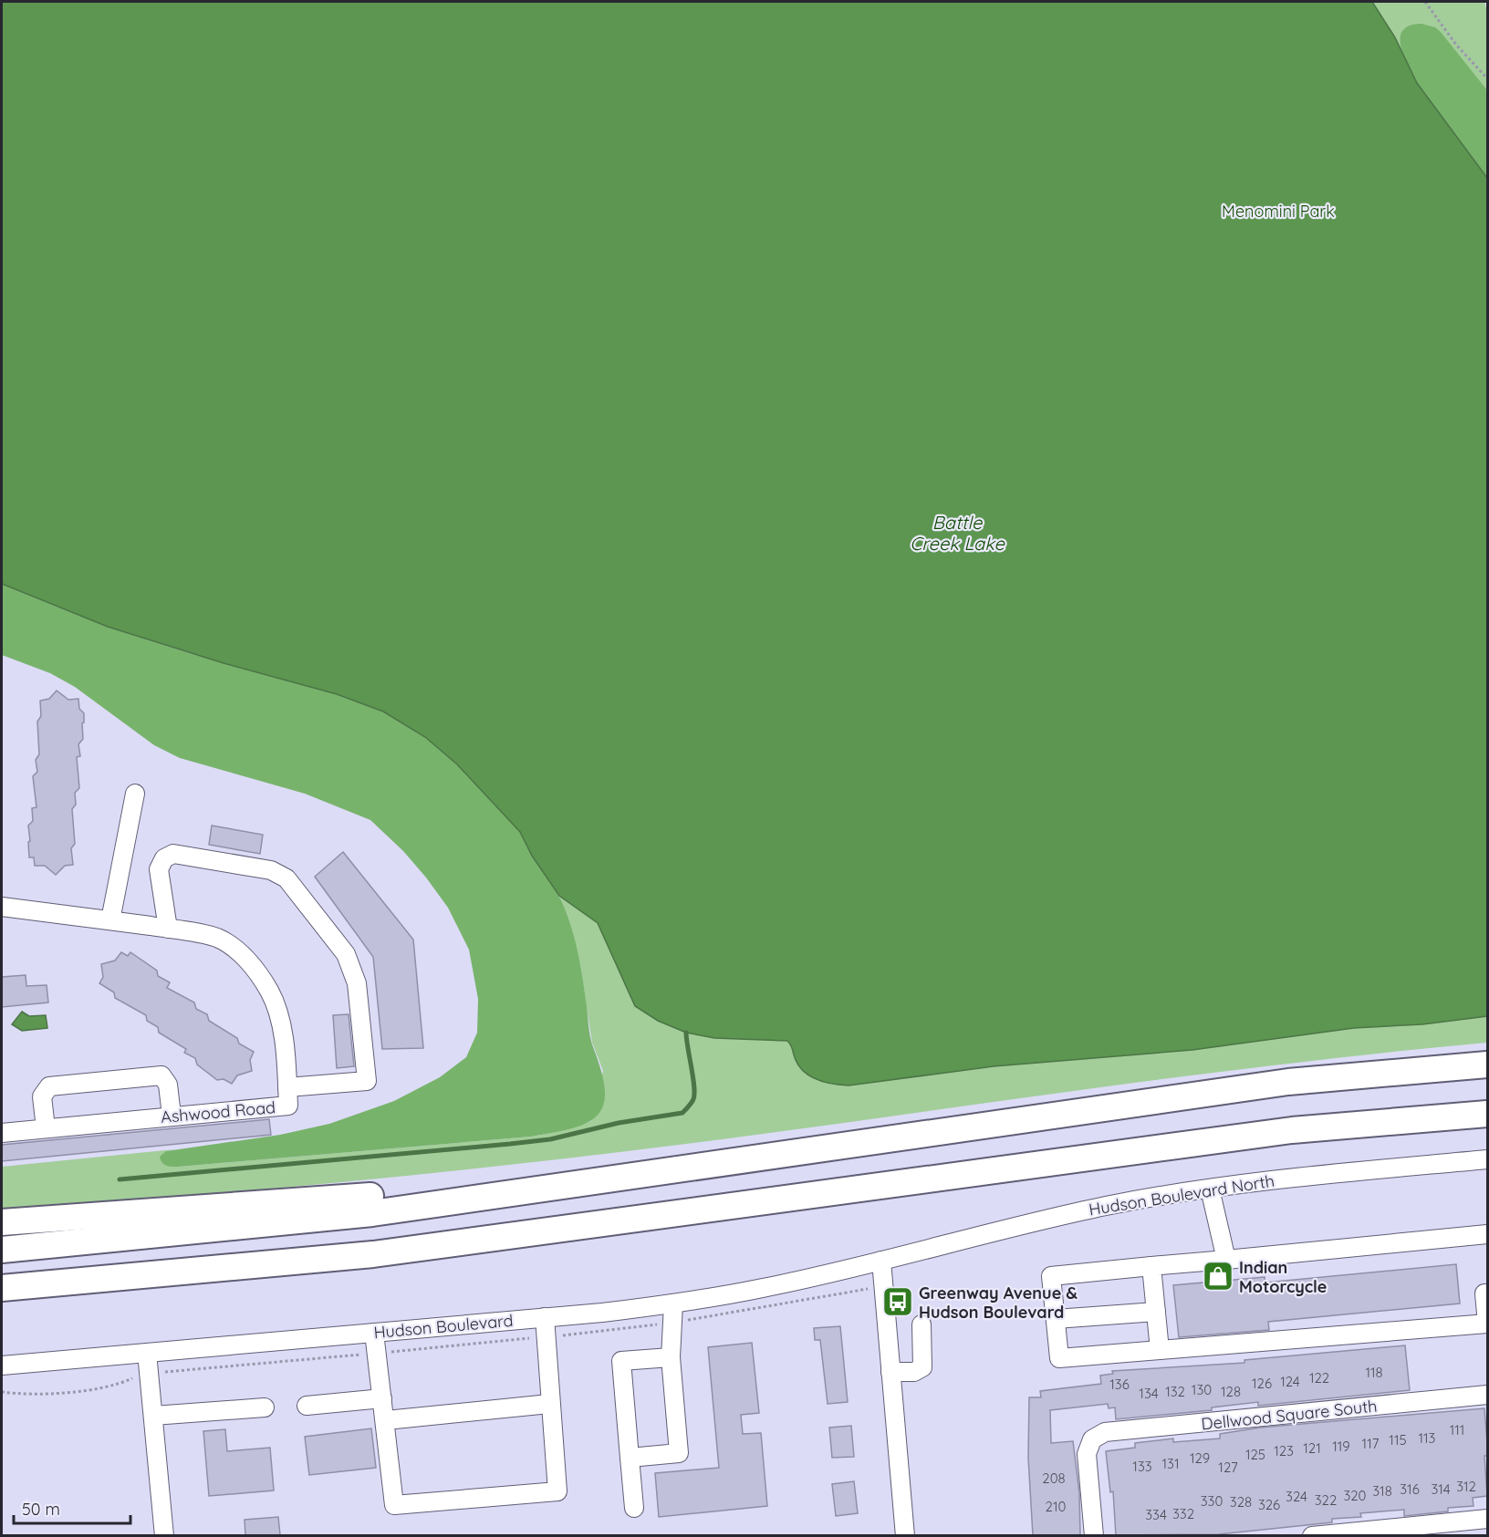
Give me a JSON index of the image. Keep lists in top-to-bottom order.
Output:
{
  "streets": {
    "street": [
      "Ashwood Road",
      "Hudson Boulevard North",
      "Hudson Boulevard",
      "Dellwood Square South"
    ]
  },
  "crossings": [
    ["Hudson Boulevard North", "Hudson Boulevard"]
  ],
  "water": ["Battle Creek Lake"],
  "parks": ["Menomini Park"],
  "places": {
    "shop": ["Indian Motorcycle"],
    "bus stop": ["Greenway Avenue & Hudson Boulevard"]
  },
  "house_numbers": [
    "118",
    "122",
    "124",
    "126",
    "136",
    "130",
    "132",
    "128",
    "134",
    "111",
    "113",
    "115",
    "117",
    "119",
    "121",
    "123",
    "125",
    "129",
    "131",
    "133",
    "127",
    "208",
    "312",
    "316",
    "314",
    "318",
    "320",
    "324",
    "322",
    "330",
    "328",
    "326",
    "210",
    "332",
    "334"
  ],
  "scale_bar": "50 m"
}
